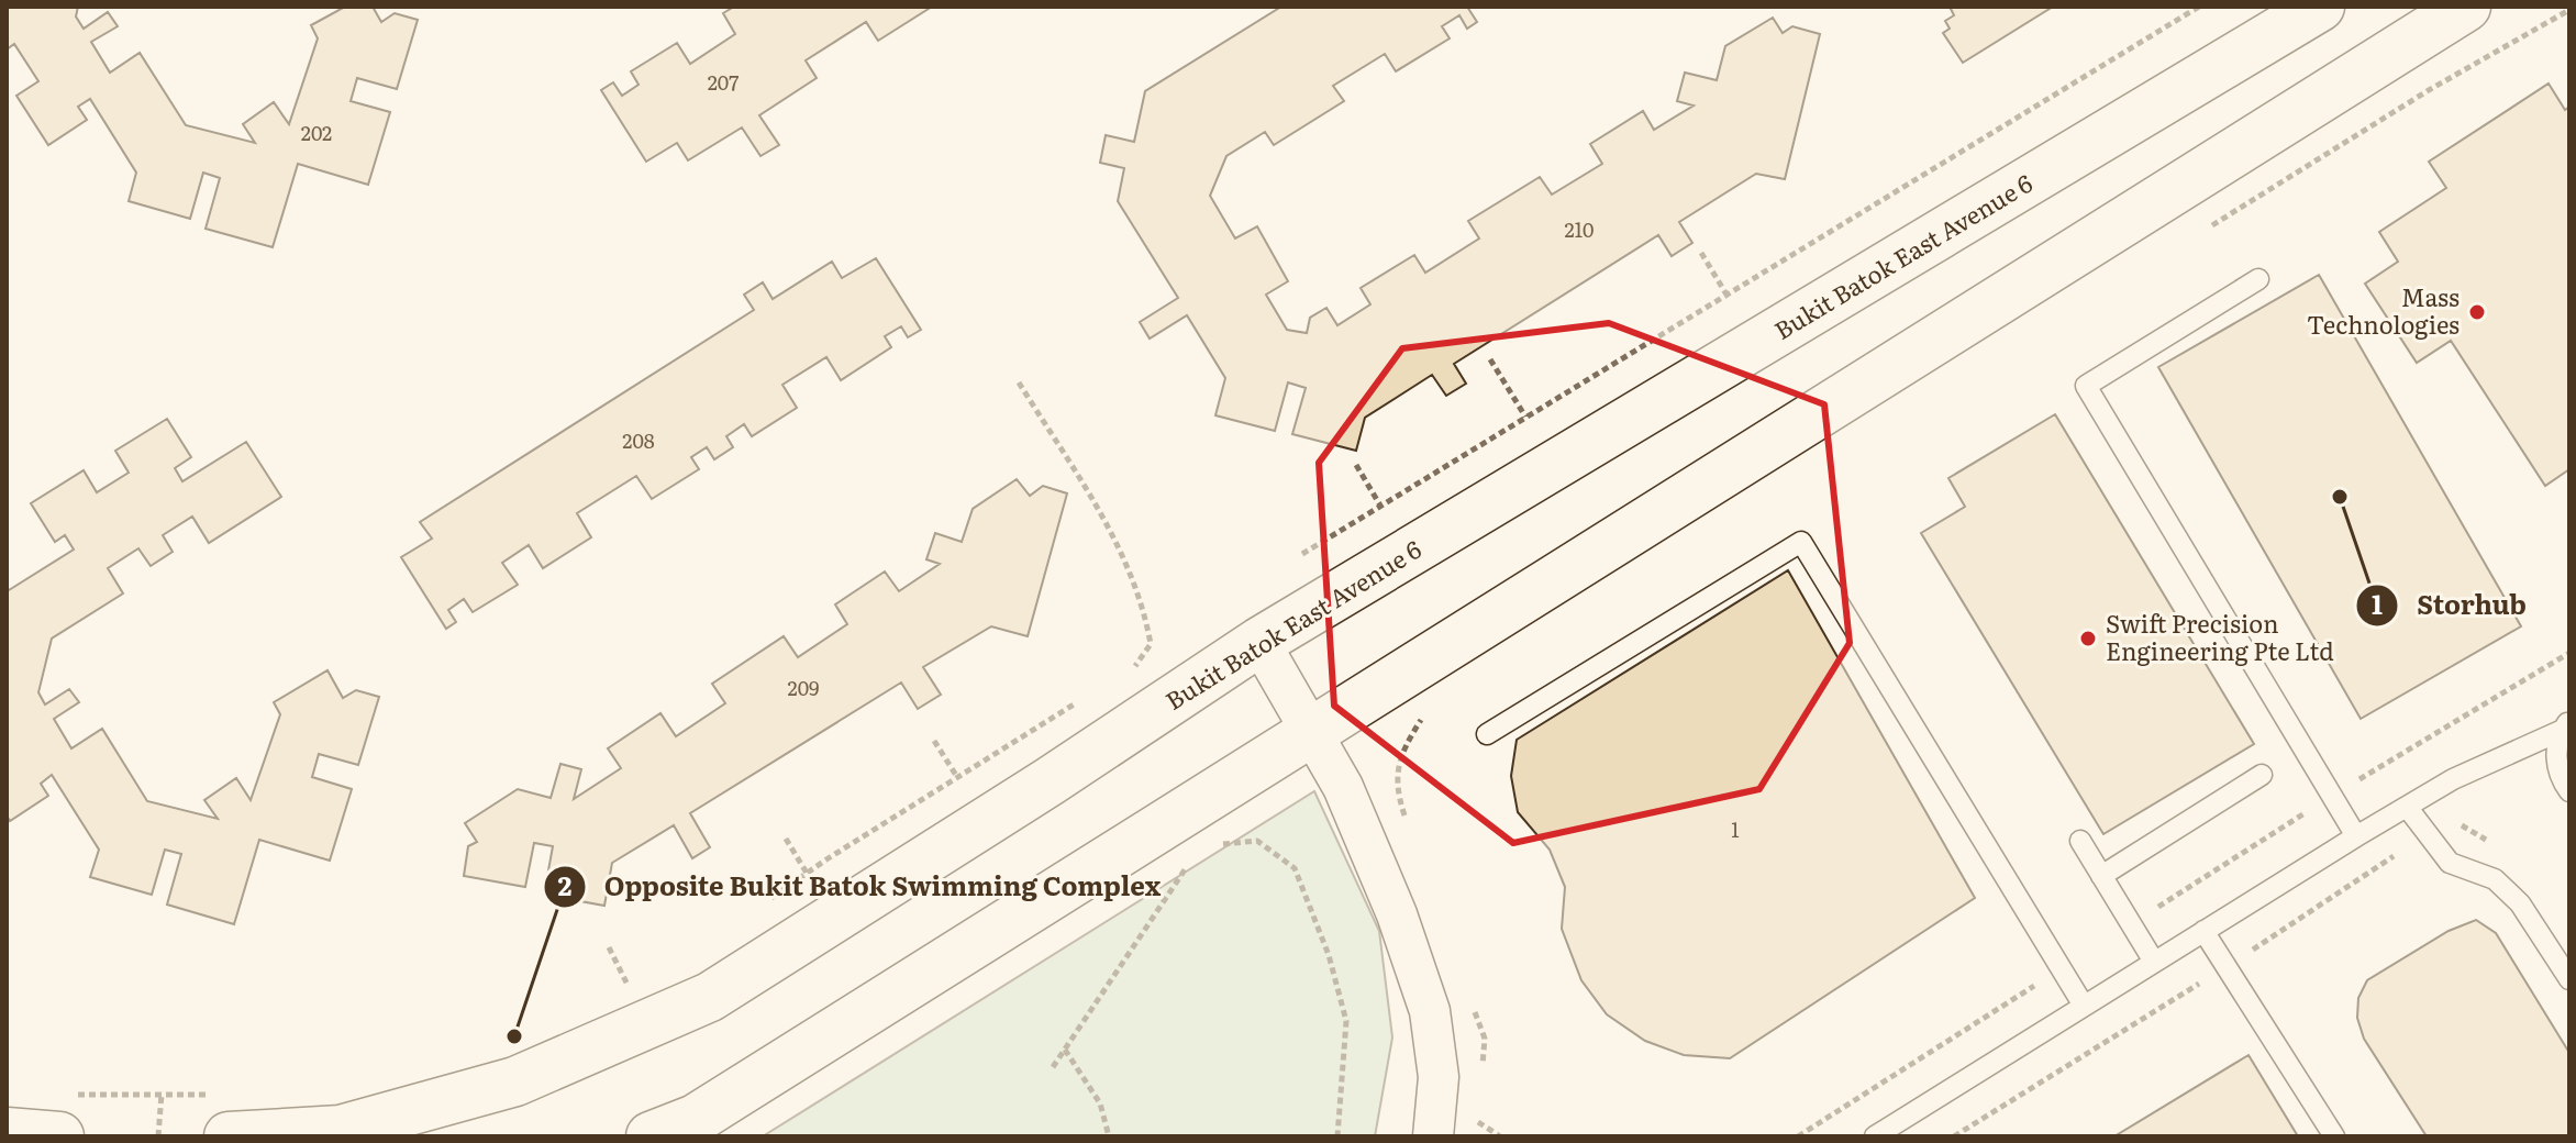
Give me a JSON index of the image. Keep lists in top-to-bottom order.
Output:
{
  "streets": {
    "main road": ["Bukit Batok East Avenue 6"]
  },
  "places": [
    "Mass Technologies",
    "Storhub",
    "Swift Precision Engineering Pte Ltd",
    "Opposite Bukit Batok Swimming Complex"
  ],
  "house_numbers": [
    "207",
    "202",
    "210",
    "208",
    "209",
    "1"
  ]
}
